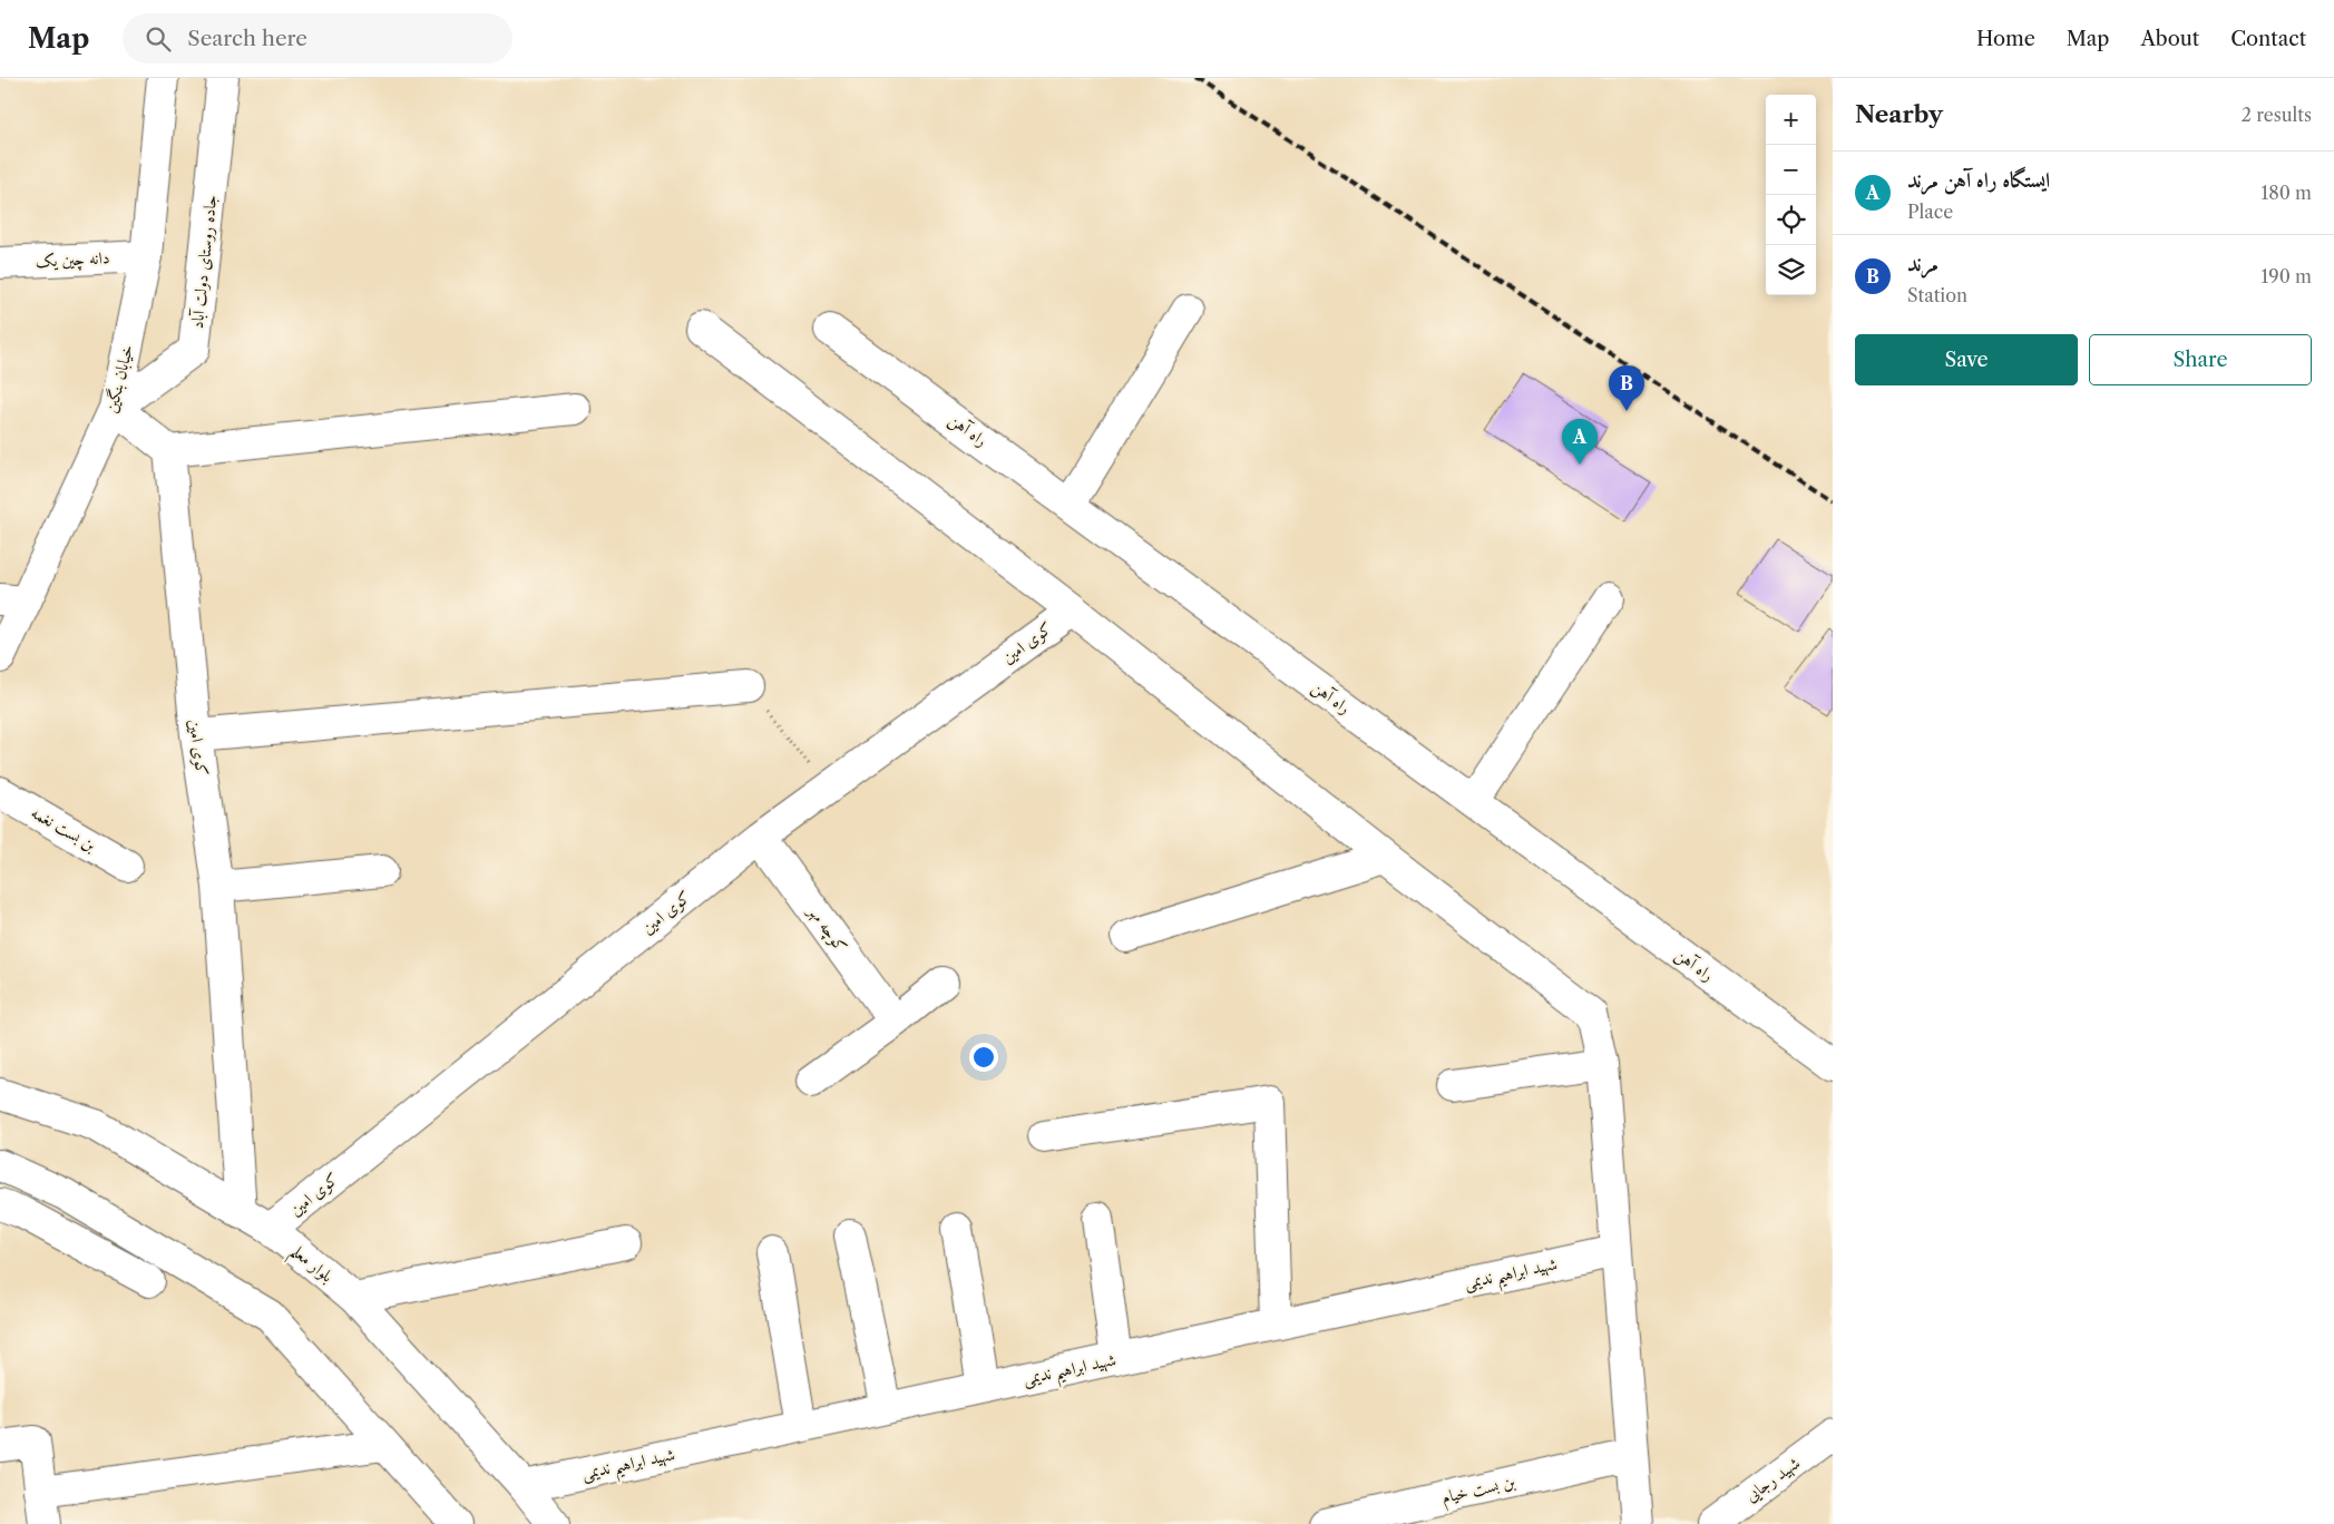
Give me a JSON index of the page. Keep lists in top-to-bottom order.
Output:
{
  "streets": {
    "street": [
      "دانه چین یک",
      "جاده روستای دولت آباد",
      "خیابان بنگین",
      "راه آهن",
      "کوی امین",
      "بن بست نغمه",
      "کوچه مهر",
      "بلوار معلم",
      "شهید ابراهیم ندیمی",
      "شهید رجایی",
      "بن بست خیام"
    ]
  },
  "crossings": [
    ["دانه چین یک", "خیابان بنگین"],
    ["جاده روستای دولت آباد", "خیابان بنگین"],
    ["کوی امین", "کوچه مهر"],
    ["کوی امین", "بلوار معلم"],
    ["بلوار معلم", "شهید ابراهیم ندیمی"]
  ],
  "page": {
    "header": "Map",
    "search": "Search here",
    "nav": [
      "Home",
      "Map",
      "About",
      "Contact"
    ],
    "heading": ["Nearby", "2 results"],
    "map_buttons": ["+", "−"],
    "list": [
      {
        "mark": "A",
        "name": "ایستگاه راه آهن مرند",
        "note": "Place",
        "value": "180 m"
      },
      {
        "mark": "B",
        "name": "مرند",
        "note": "Station",
        "value": "190 m"
      }
    ],
    "buttons": ["Save", "Share"],
    "pins": ["B", "A"]
  }
}
